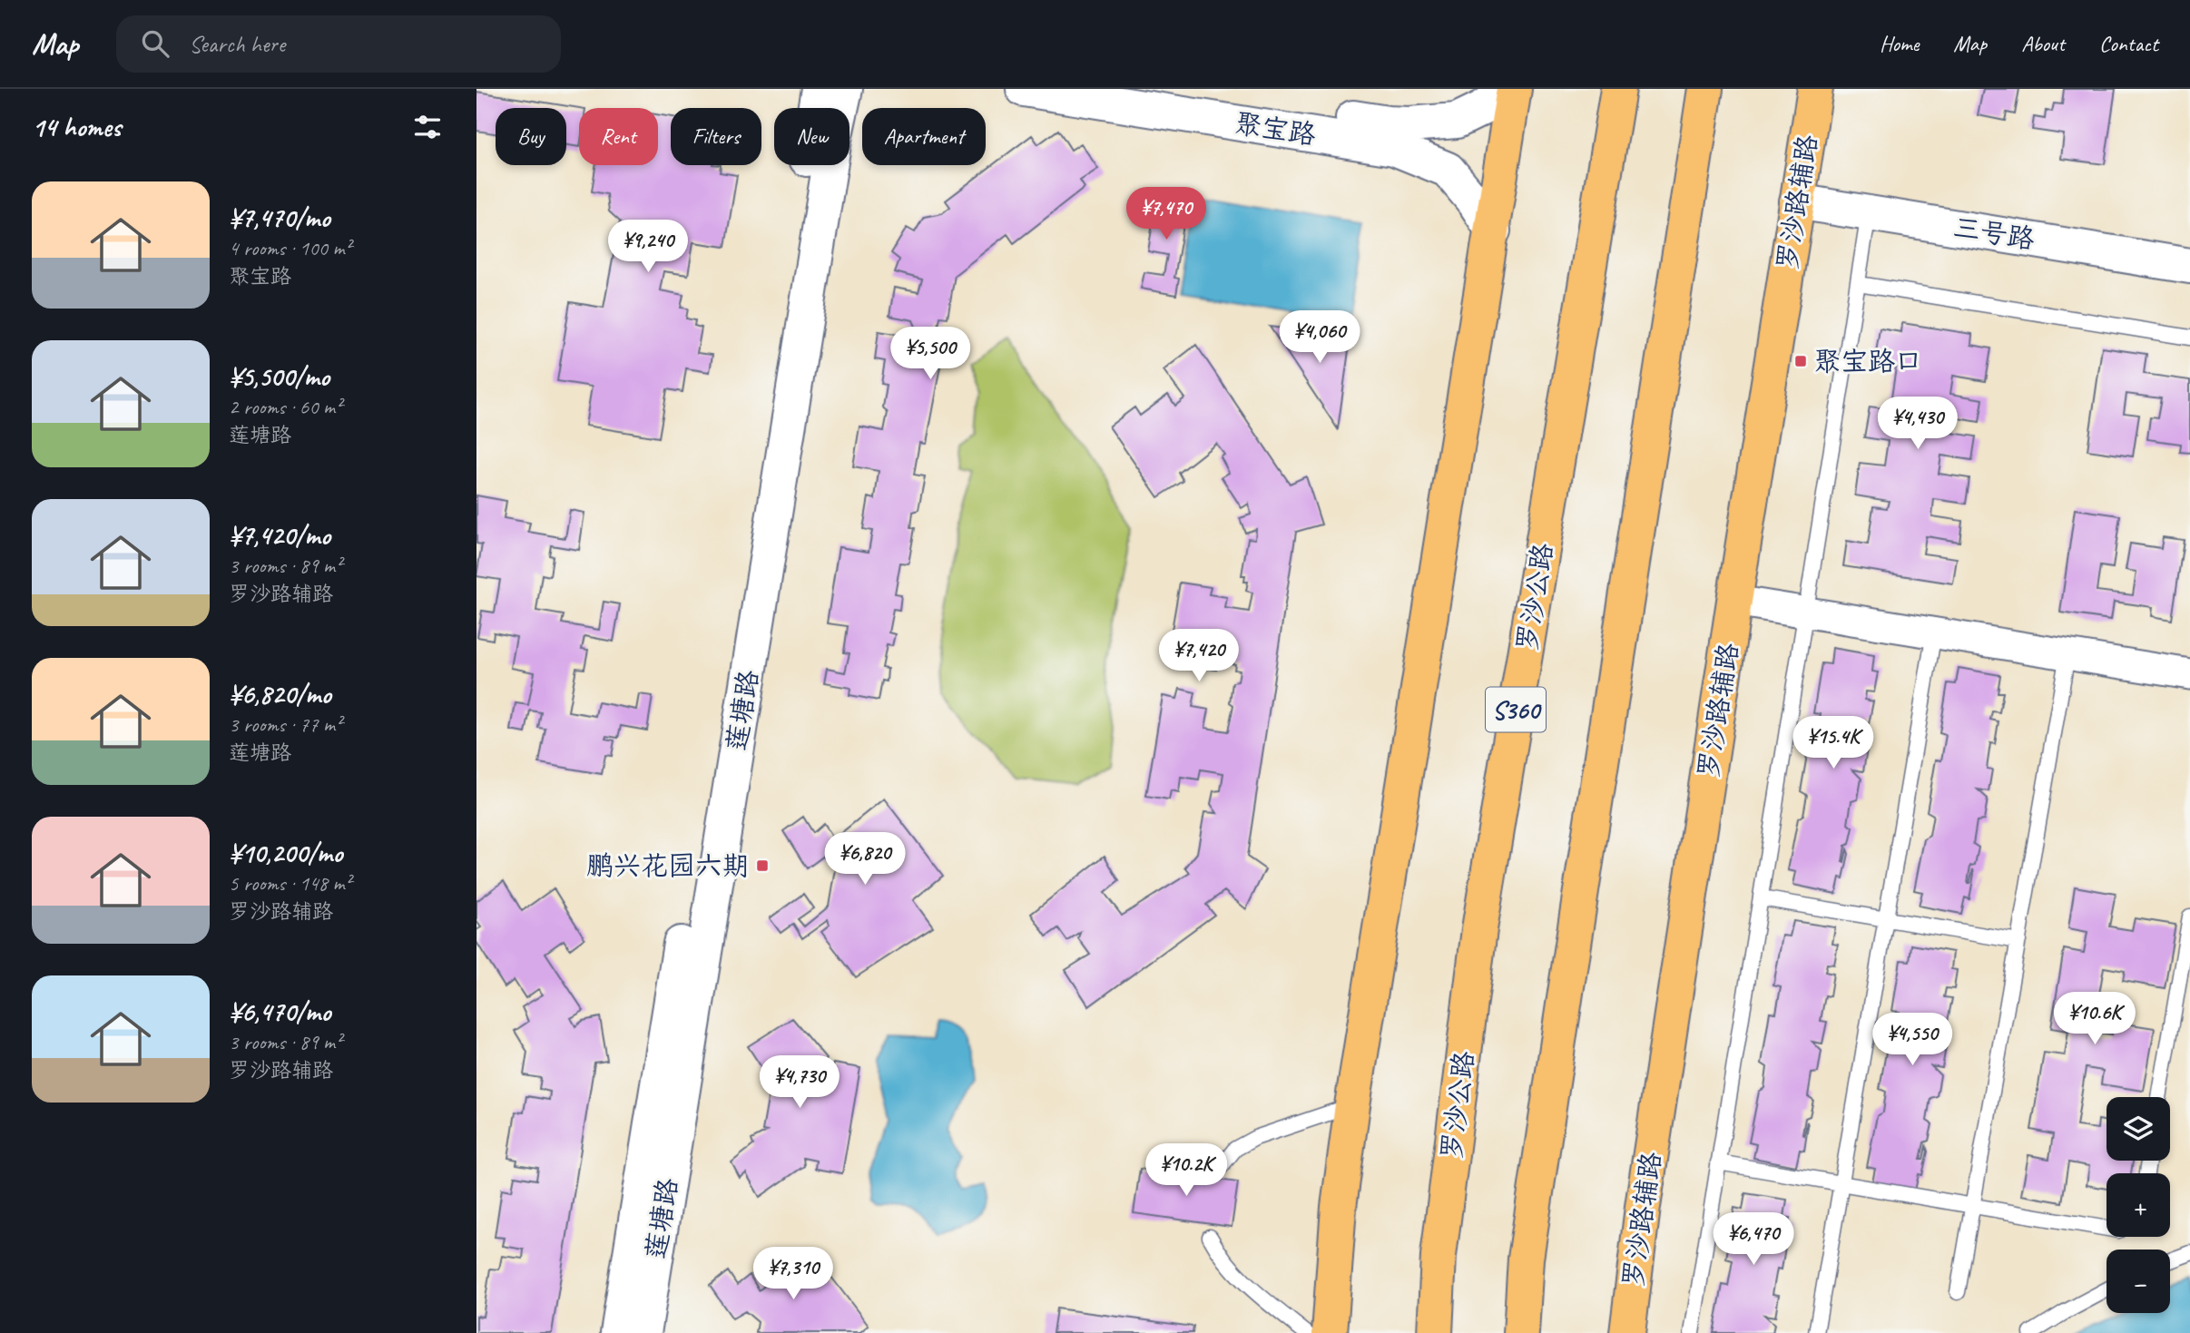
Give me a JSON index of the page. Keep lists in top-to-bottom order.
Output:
{
  "streets": {
    "main road": ["罗沙路辅路", "罗沙公路", "S360"],
    "street": ["聚宝路", "三号路", "莲塘路"]
  },
  "crossings": [
    ["罗沙路辅路", "三号路"]
  ],
  "places": {
    "transit": ["聚宝路口", "鹏兴花园六期"]
  },
  "page": {
    "header": "Map",
    "search": "Search here",
    "nav": [
      "Home",
      "Map",
      "About",
      "Contact"
    ],
    "heading": "14 homes",
    "chip": [
      "Buy",
      "Rent",
      "Filters",
      "New",
      "Apartment"
    ],
    "list": [
      {
        "name": "¥7,470/mo",
        "note": "4 rooms · 100 m² · 聚宝路"
      },
      {
        "name": "¥5,500/mo",
        "note": "2 rooms · 60 m² · 莲塘路"
      },
      {
        "name": "¥7,420/mo",
        "note": "3 rooms · 89 m² · 罗沙路辅路"
      },
      {
        "name": "¥6,820/mo",
        "note": "3 rooms · 77 m² · 莲塘路"
      },
      {
        "name": "¥10,200/mo",
        "note": "5 rooms · 148 m² · 罗沙路辅路"
      },
      {
        "name": "¥6,470/mo",
        "note": "3 rooms · 89 m² · 罗沙路辅路"
      }
    ],
    "price": [
      "¥7,470",
      "¥9,240",
      "¥4,060",
      "¥5,500",
      "¥4,430",
      "¥7,420",
      "¥15.4K",
      "¥6,820",
      "¥10.6K",
      "¥4,550",
      "¥4,730",
      "¥10.2K",
      "¥6,470",
      "¥7,310"
    ],
    "map_buttons": ["+", "−"]
  }
}
